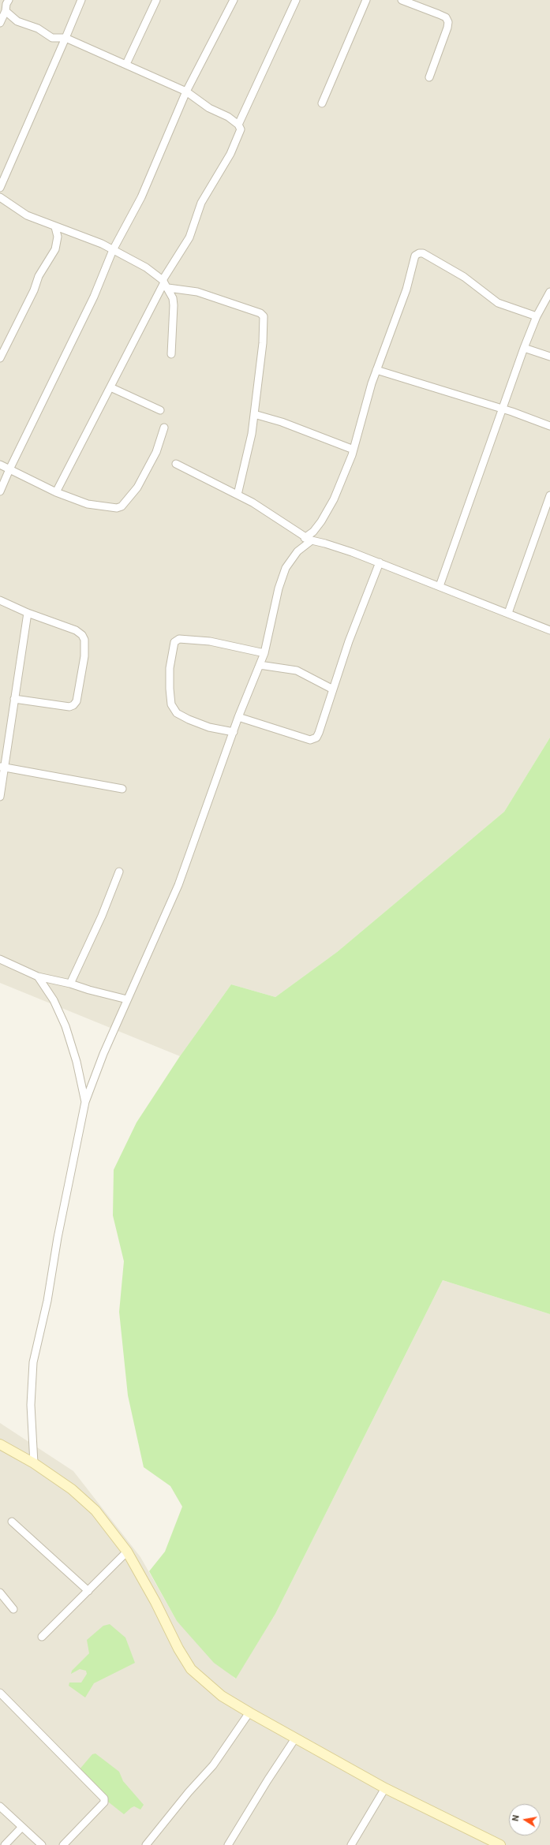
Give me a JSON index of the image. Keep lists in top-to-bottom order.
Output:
{
  "north": "left"
}
